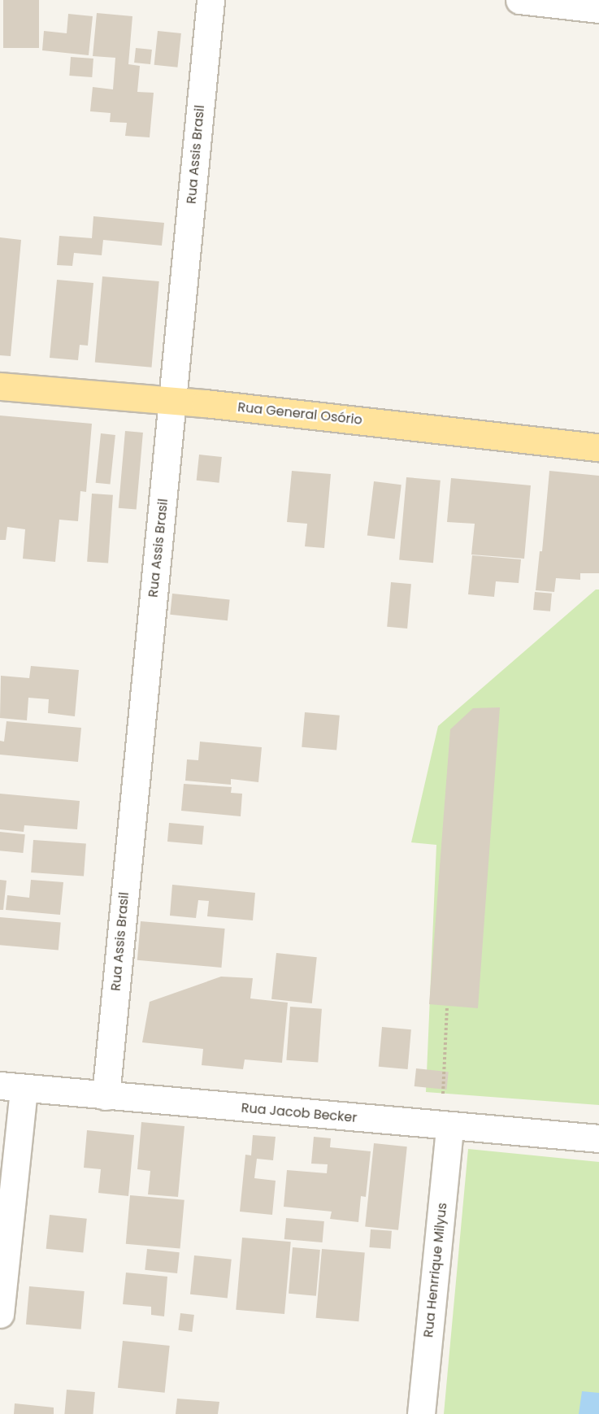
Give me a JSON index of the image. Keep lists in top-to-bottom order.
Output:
{
  "streets": {
    "main road": ["Rua General Osório"],
    "street": ["Rua Assis Brasil", "Rua Jacob Becker", "Rua Henrrique Milyus"]
  },
  "crossings": [
    ["Rua Assis Brasil", "Rua General Osório"],
    ["Rua Assis Brasil", "Rua Jacob Becker"],
    ["Rua Jacob Becker", "Rua Henrrique Milyus"]
  ]
}
